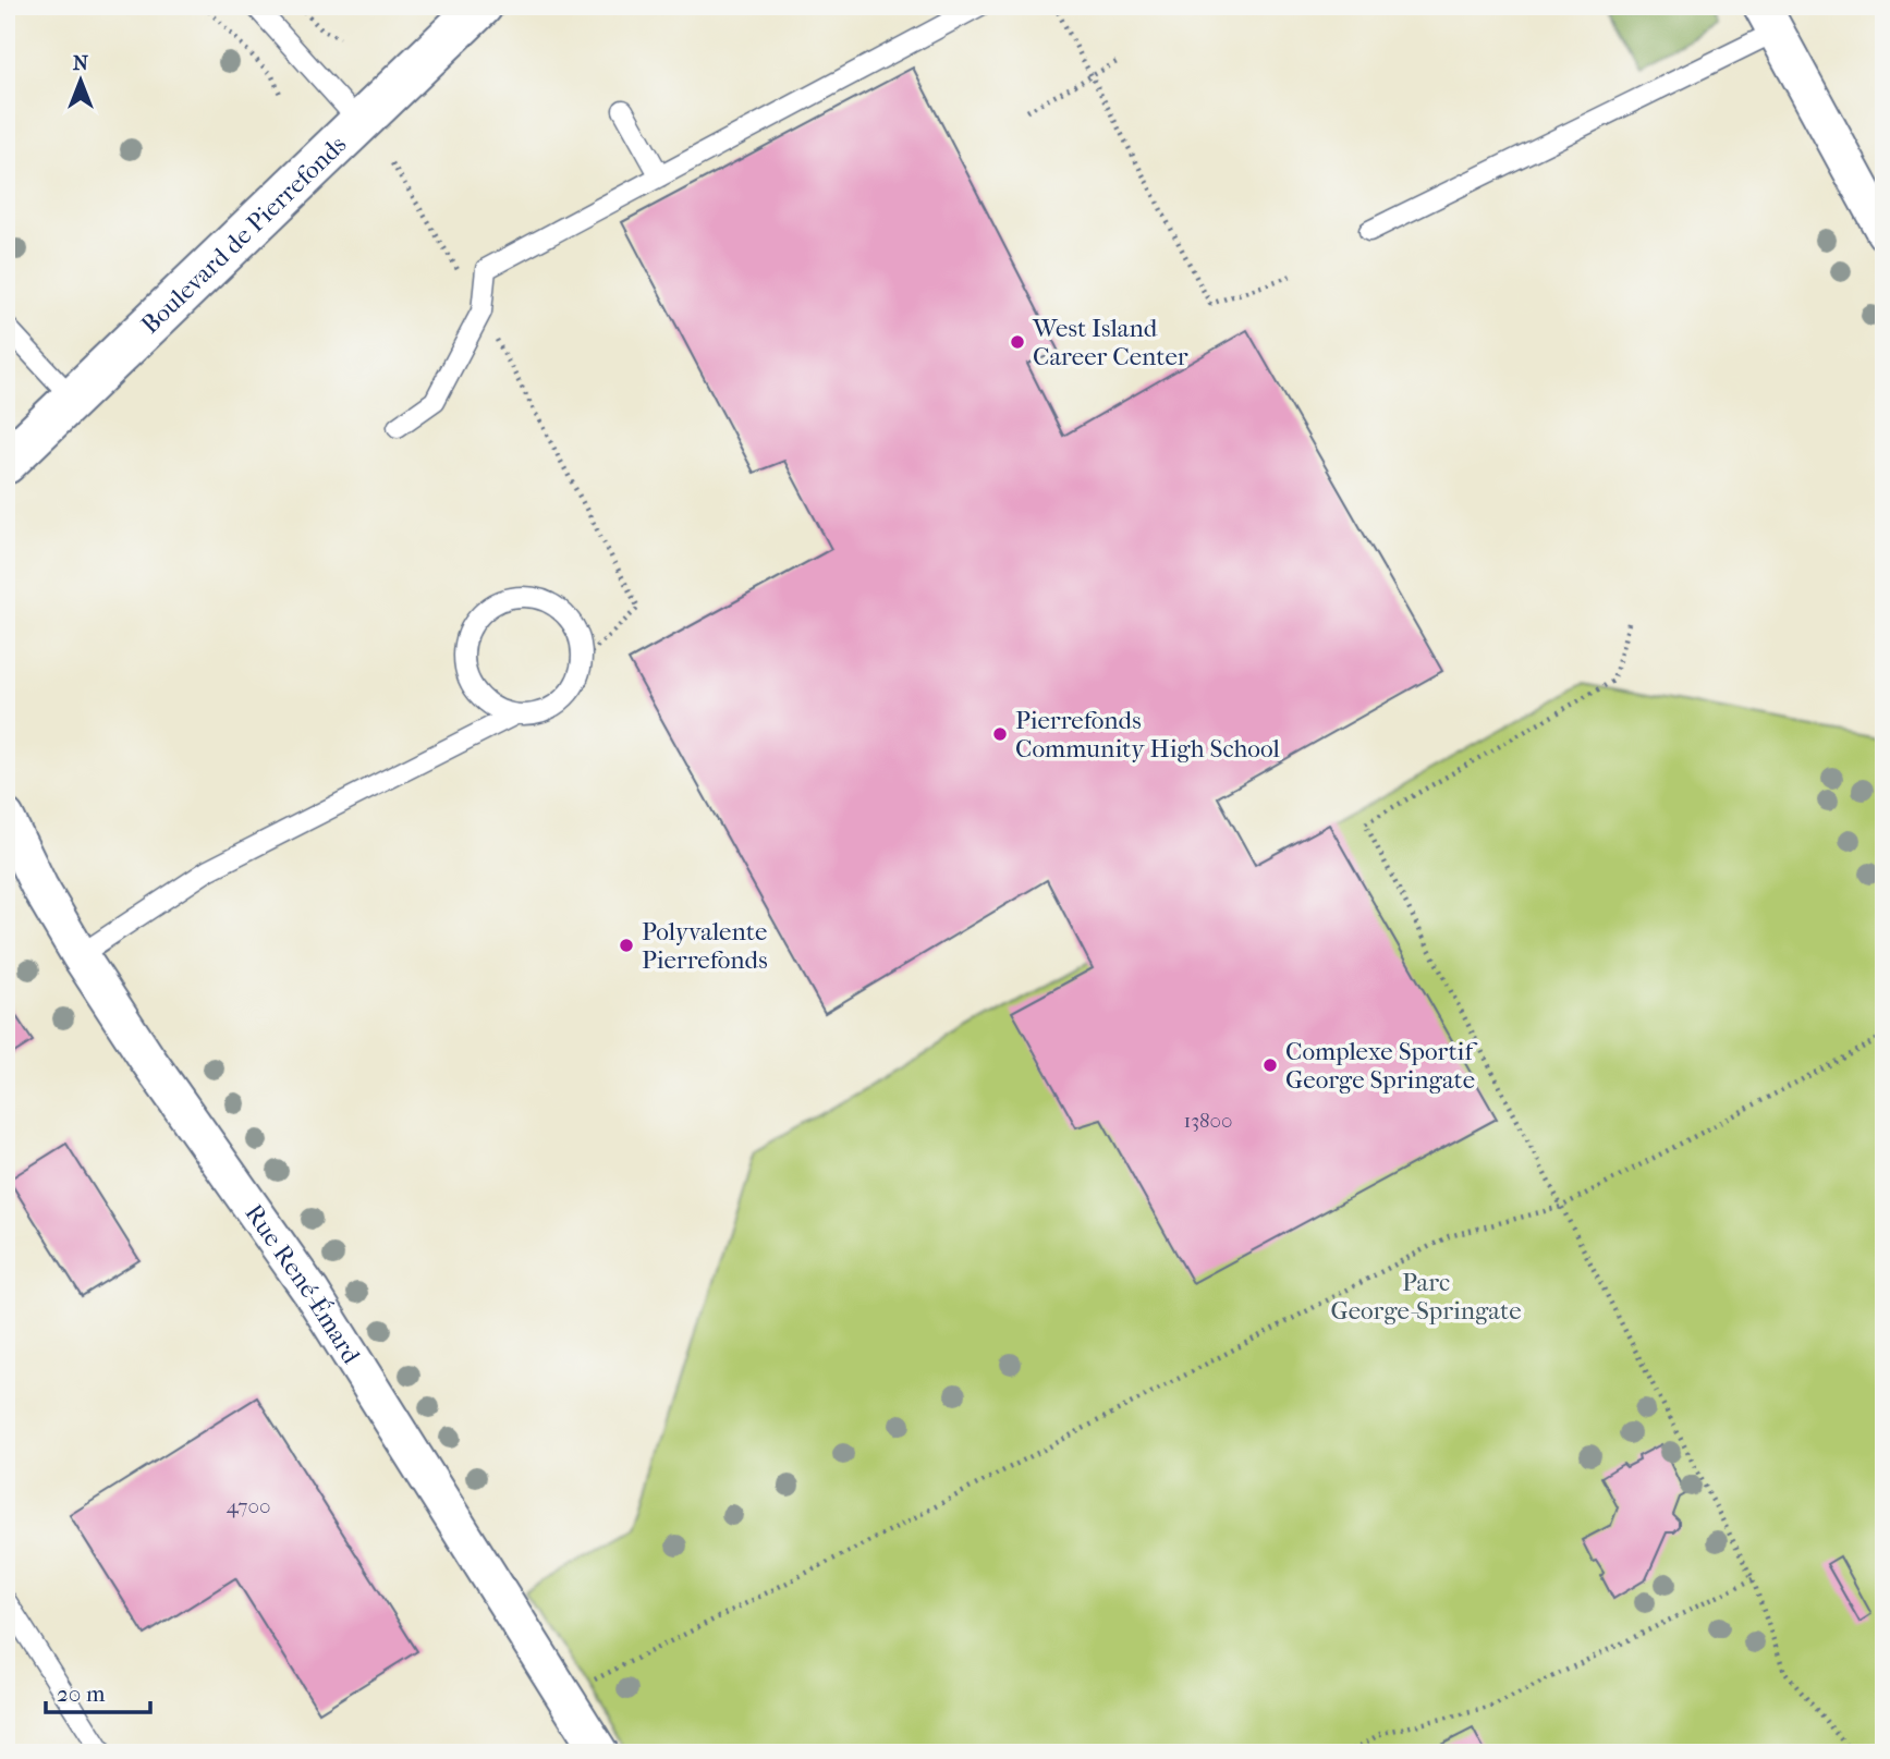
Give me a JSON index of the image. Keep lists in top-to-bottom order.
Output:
{
  "streets": {
    "main road": ["Boulevard de Pierrefonds"],
    "street": ["Rue René-Émard"]
  },
  "parks": ["Parc George-Springate"],
  "places": [
    "West Island Career Center",
    "Pierrefonds Community High School",
    "Polyvalente Pierrefonds",
    "Complexe Sportif George Springate"
  ],
  "house_numbers": ["13800", "4700"],
  "scale_bar": "20 m",
  "north": "top"
}
